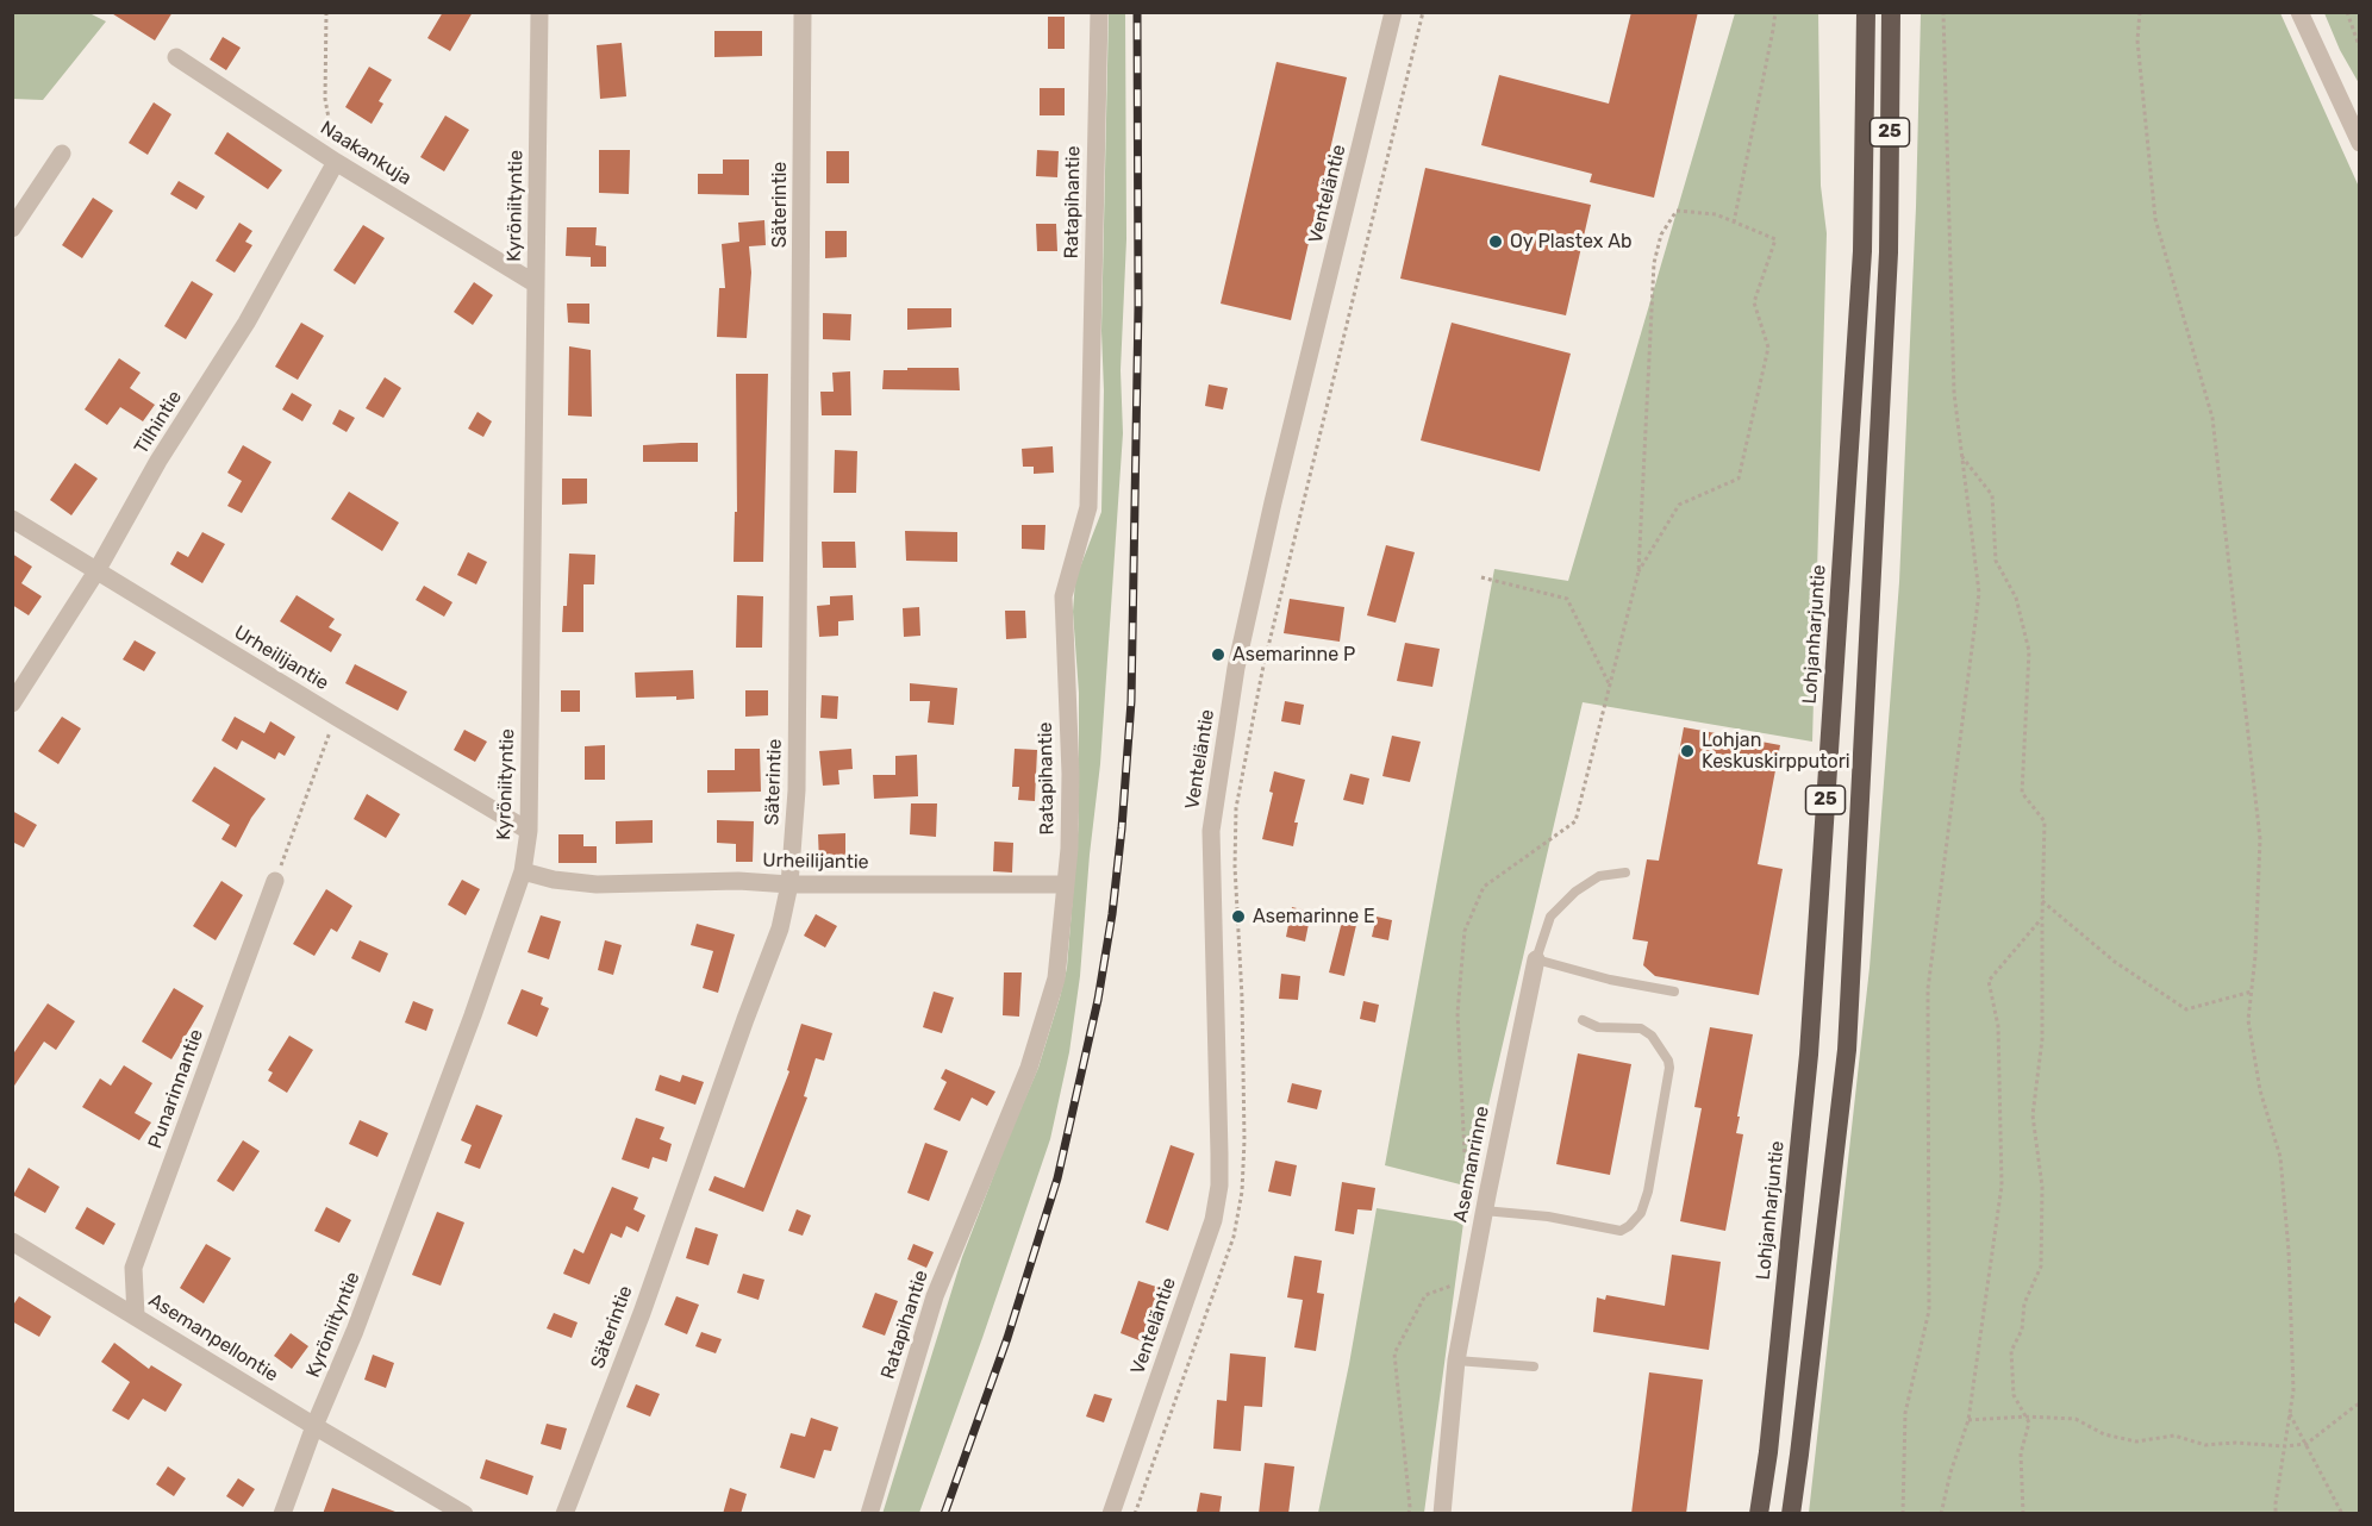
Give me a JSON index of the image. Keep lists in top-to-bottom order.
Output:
{
  "streets": {
    "highway": ["25", "Lohjanharjuntie"],
    "street": [
      "Naakankuja",
      "Venteläntie",
      "Ratapihantie",
      "Säterintie",
      "Kyröniityntie",
      "Tilhintie",
      "Urheilijantie",
      "Punarinnantie",
      "Asemanrinne",
      "Asemanpellontie"
    ]
  },
  "crossings": [
    ["Naakankuja", "Kyröniityntie"],
    ["Naakankuja", "Tilhintie"],
    ["Ratapihantie", "Urheilijantie"],
    ["Säterintie", "Urheilijantie"],
    ["Kyröniityntie", "Urheilijantie"],
    ["Kyröniityntie", "Asemanpellontie"],
    ["Tilhintie", "Urheilijantie"],
    ["Punarinnantie", "Asemanpellontie"]
  ],
  "places": [
    "Oy Plastex Ab",
    "Asemarinne P",
    "Lohjan Keskuskirpputori",
    "Asemarinne E"
  ]
}
